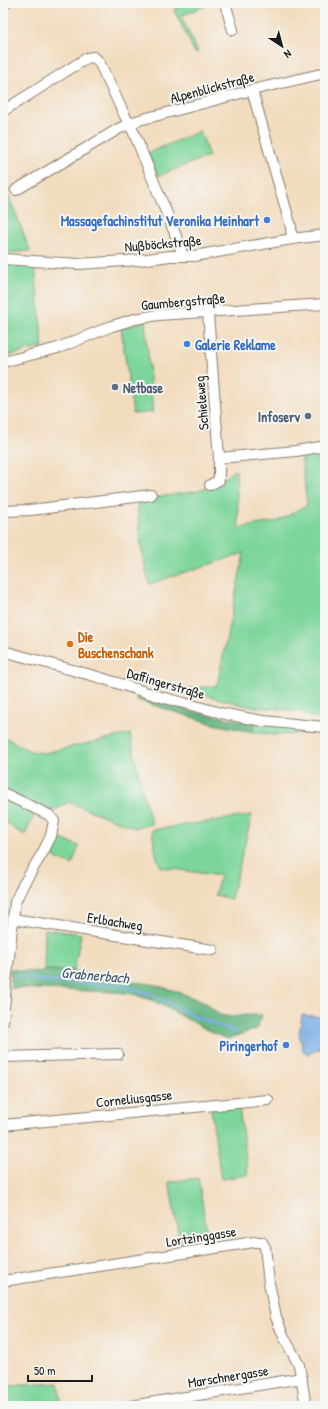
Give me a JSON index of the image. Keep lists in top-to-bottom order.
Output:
{
  "streets": {
    "street": [
      "Alpenblickstraße",
      "Nußböckstraße",
      "Gaumbergstraße",
      "Schieleweg",
      "Daffingerstraße",
      "Erlbachweg",
      "Corneliusgasse",
      "Lortzinggasse",
      "Marschnergasse"
    ]
  },
  "crossings": [
    ["Gaumbergstraße", "Schieleweg"],
    ["Lortzinggasse", "Marschnergasse"]
  ],
  "water": ["Grabnerbach"],
  "places": [
    "Massagefachinstitut Veronika Meinhart",
    "Galerie Reklame",
    "Netbase",
    "Infoserv",
    "Die Buschenschank",
    "Piringerhof"
  ],
  "scale_bar": "50 m",
  "north": "bottom right"
}
